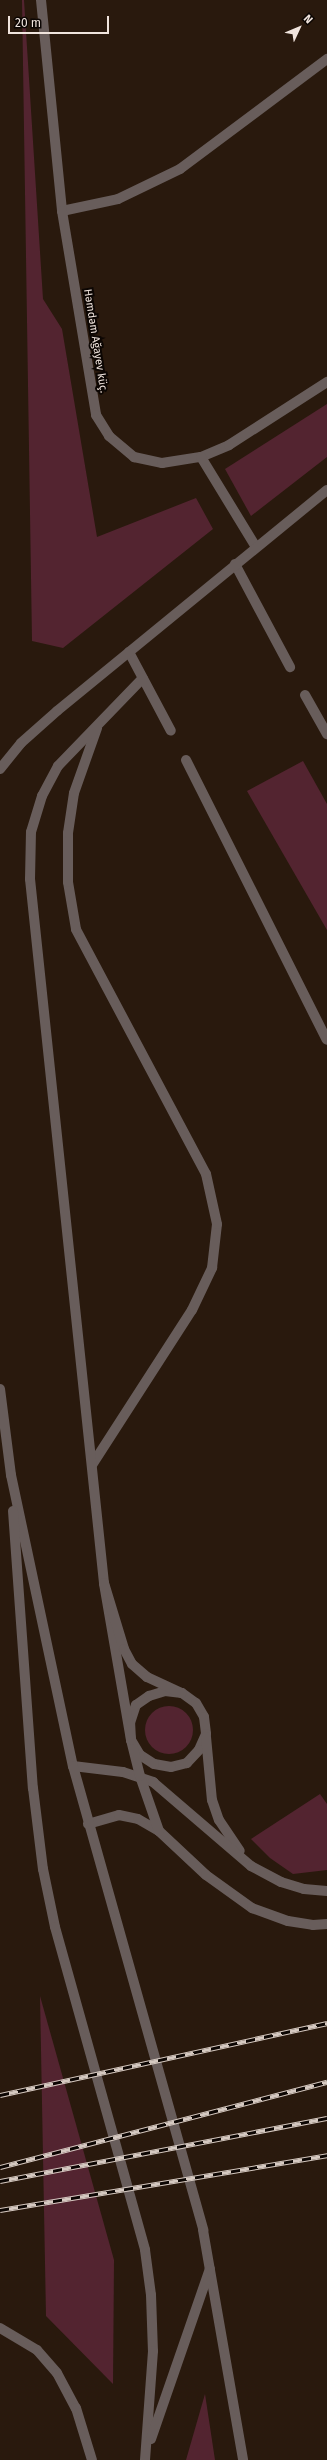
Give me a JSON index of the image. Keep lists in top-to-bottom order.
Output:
{
  "streets": {
    "street": ["Həmdəm Ağayev küç."]
  },
  "scale_bar": "20 m",
  "north": "top right"
}
